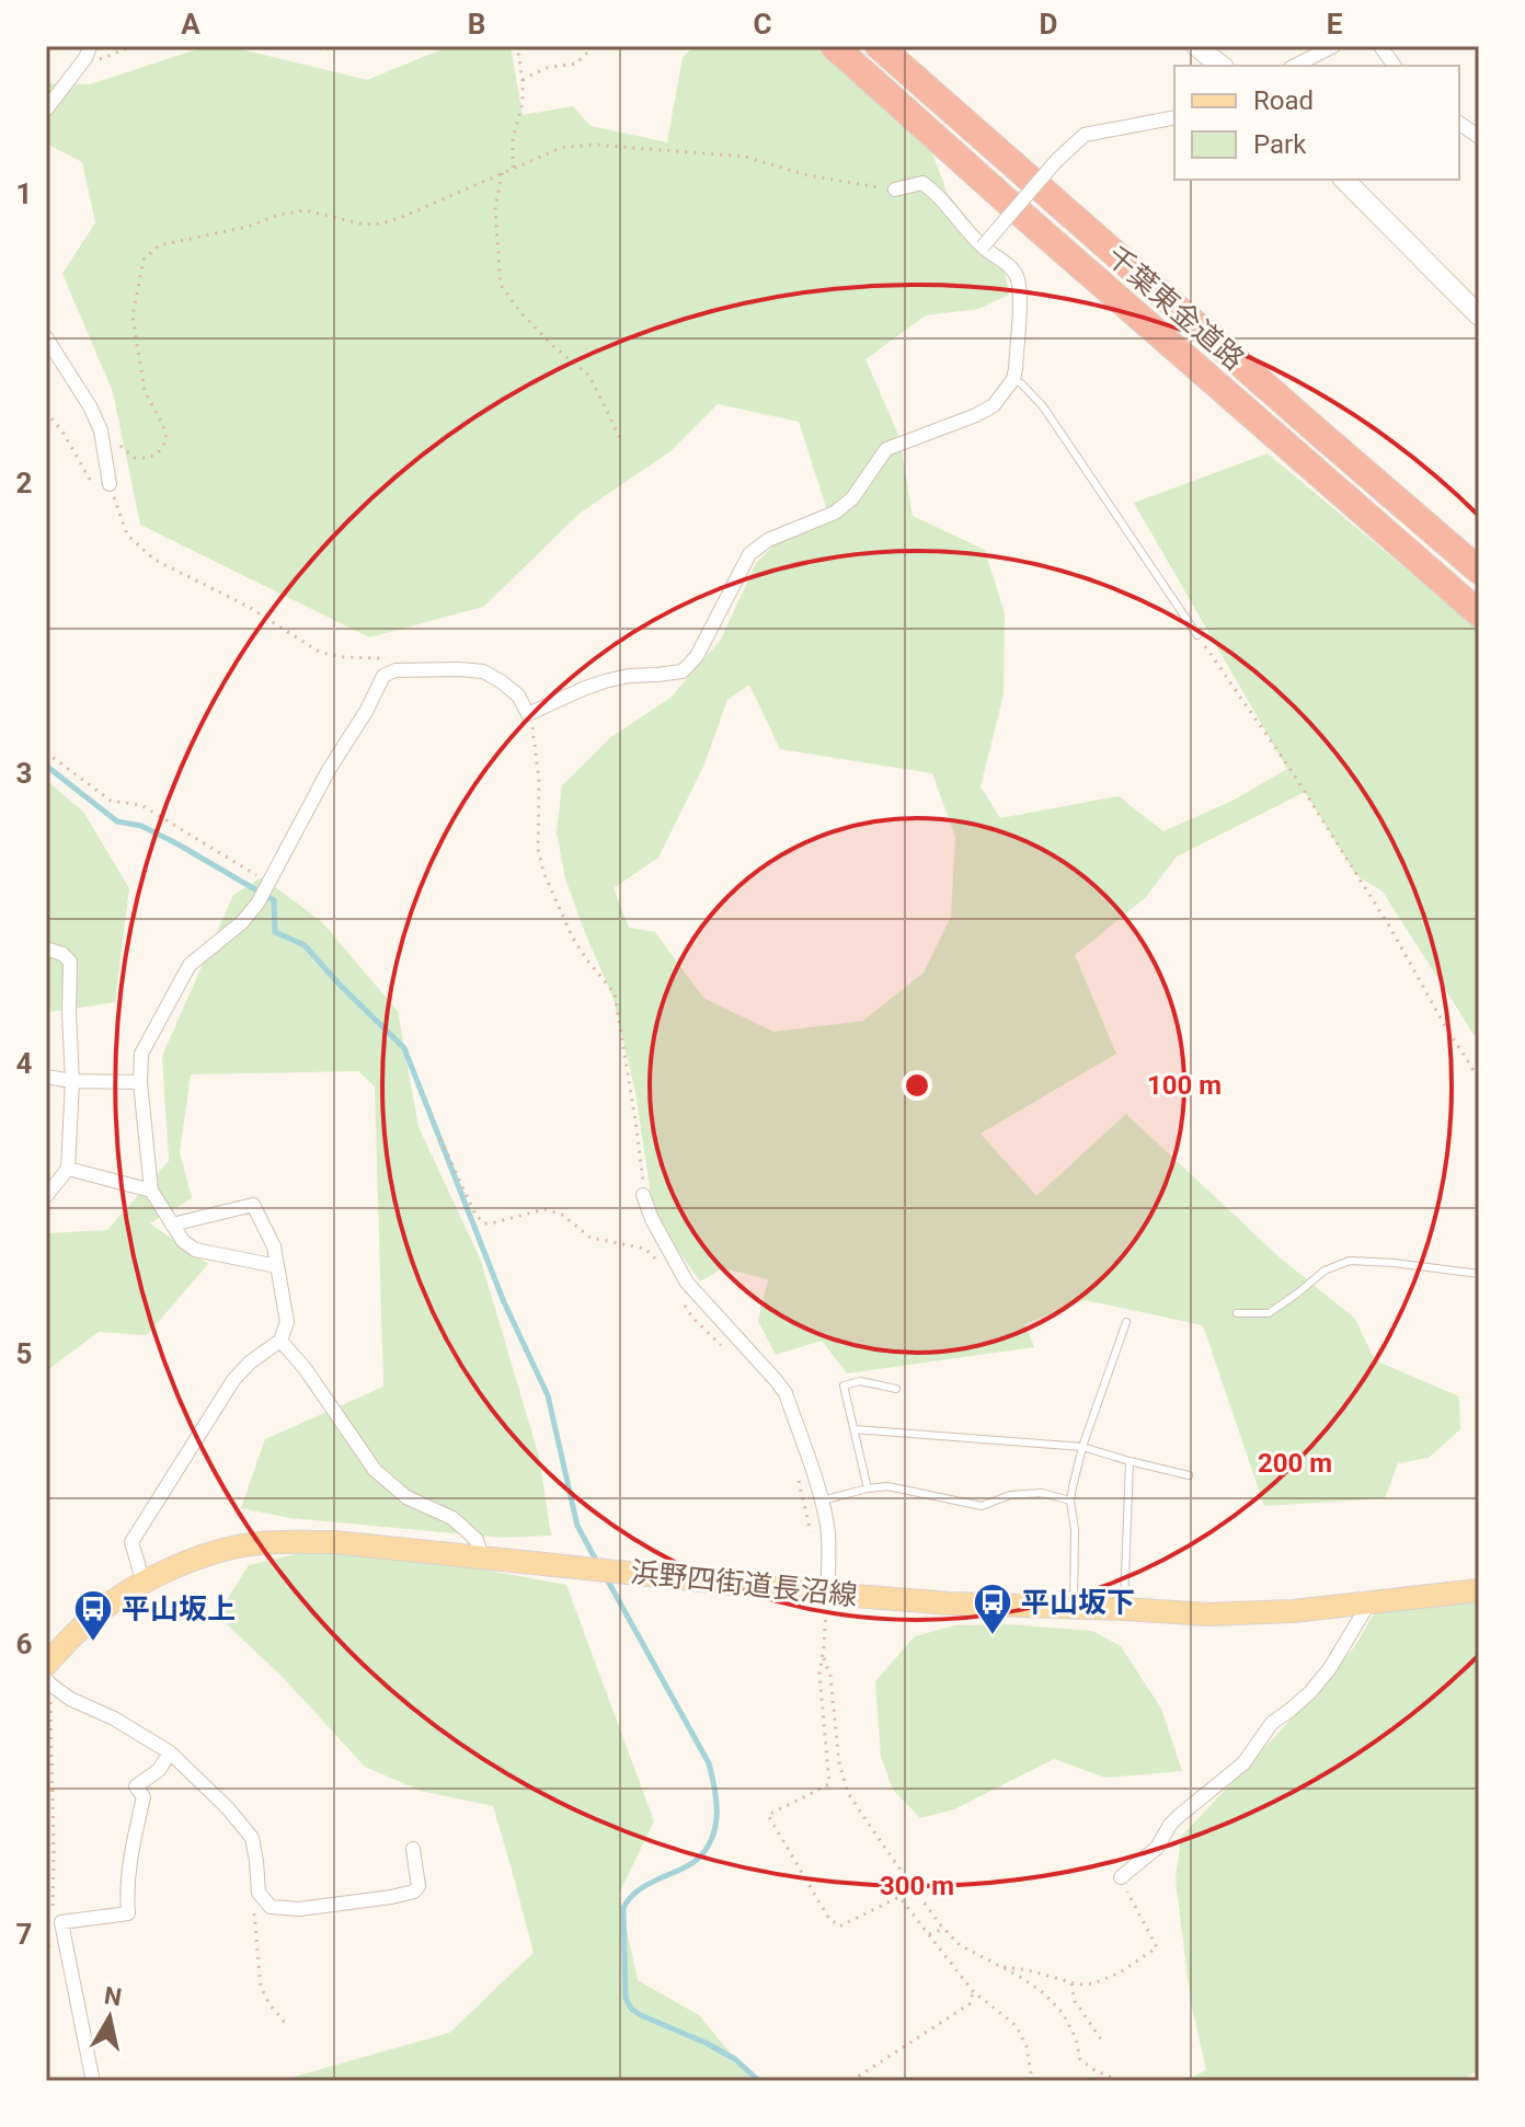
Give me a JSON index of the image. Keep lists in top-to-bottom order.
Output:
{
  "streets": {
    "highway": ["千葉東金道路"],
    "main road": ["浜野四街道長沼線"]
  },
  "places": {
    "bus stop": ["平山坂下", "平山坂上"]
  },
  "legend": ["Road", "Park"],
  "north": "top",
  "grid": {
    "columns": [
      "A",
      "B",
      "C",
      "D",
      "E"
    ],
    "rows": [
      "1",
      "2",
      "3",
      "4",
      "5",
      "6",
      "7"
    ]
  },
  "rings": ["100 m", "200 m", "300 m"]
}
